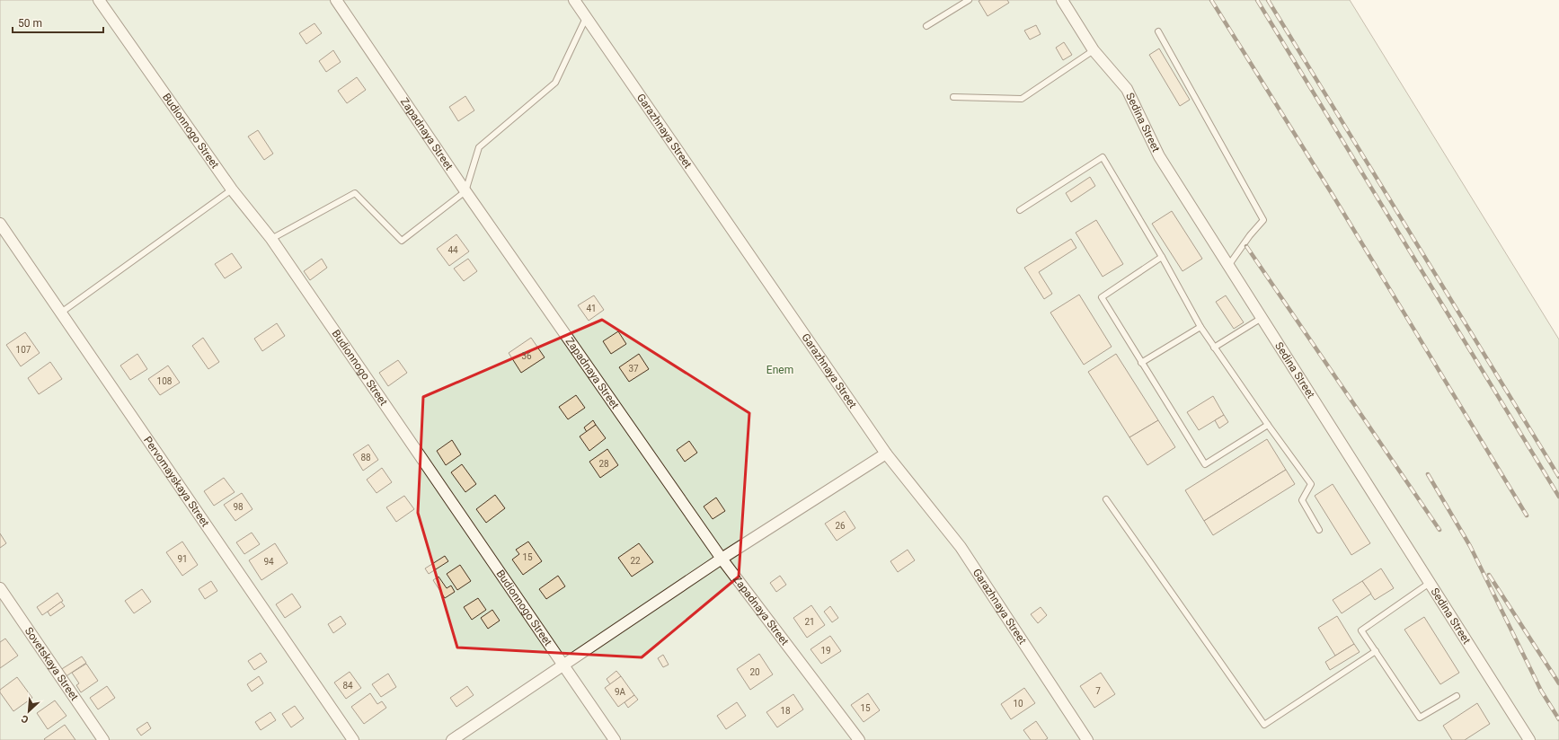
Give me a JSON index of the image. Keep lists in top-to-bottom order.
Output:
{
  "streets": {
    "street": [
      "Sedina Street",
      "Budionnogo Street",
      "Garazhnaya Street",
      "Zapadnaya Street",
      "Pervomayskaya Street",
      "Sovetskaya Street"
    ]
  },
  "parks": ["Enem"],
  "house_numbers": [
    "44",
    "41",
    "107",
    "36",
    "37",
    "108",
    "88",
    "28",
    "98",
    "26",
    "15",
    "91",
    "22",
    "94",
    "21",
    "19",
    "20",
    "84",
    "7",
    "9А",
    "10",
    "15",
    "18"
  ],
  "scale_bar": "50 m",
  "north": "bottom left"
}
